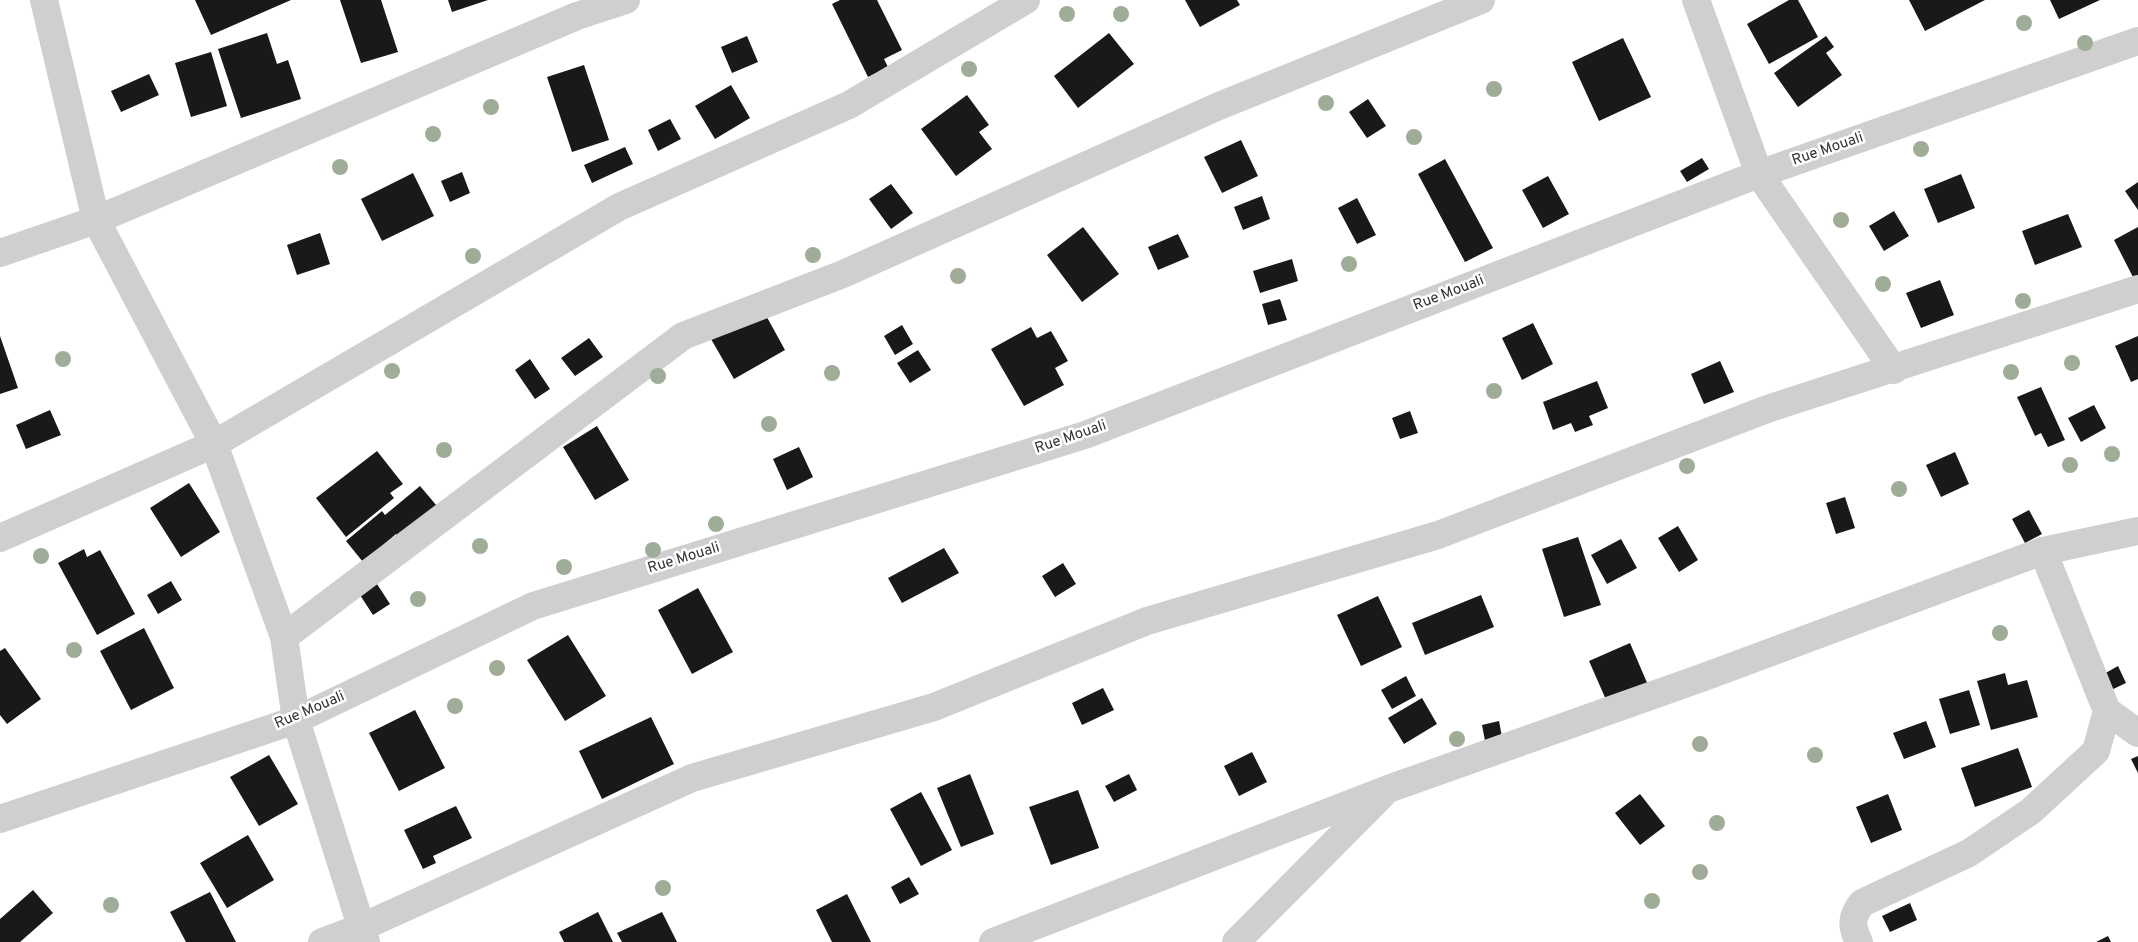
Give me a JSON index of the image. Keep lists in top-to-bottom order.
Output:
{
  "streets": {
    "street": ["Rue Mouali"]
  }
}
